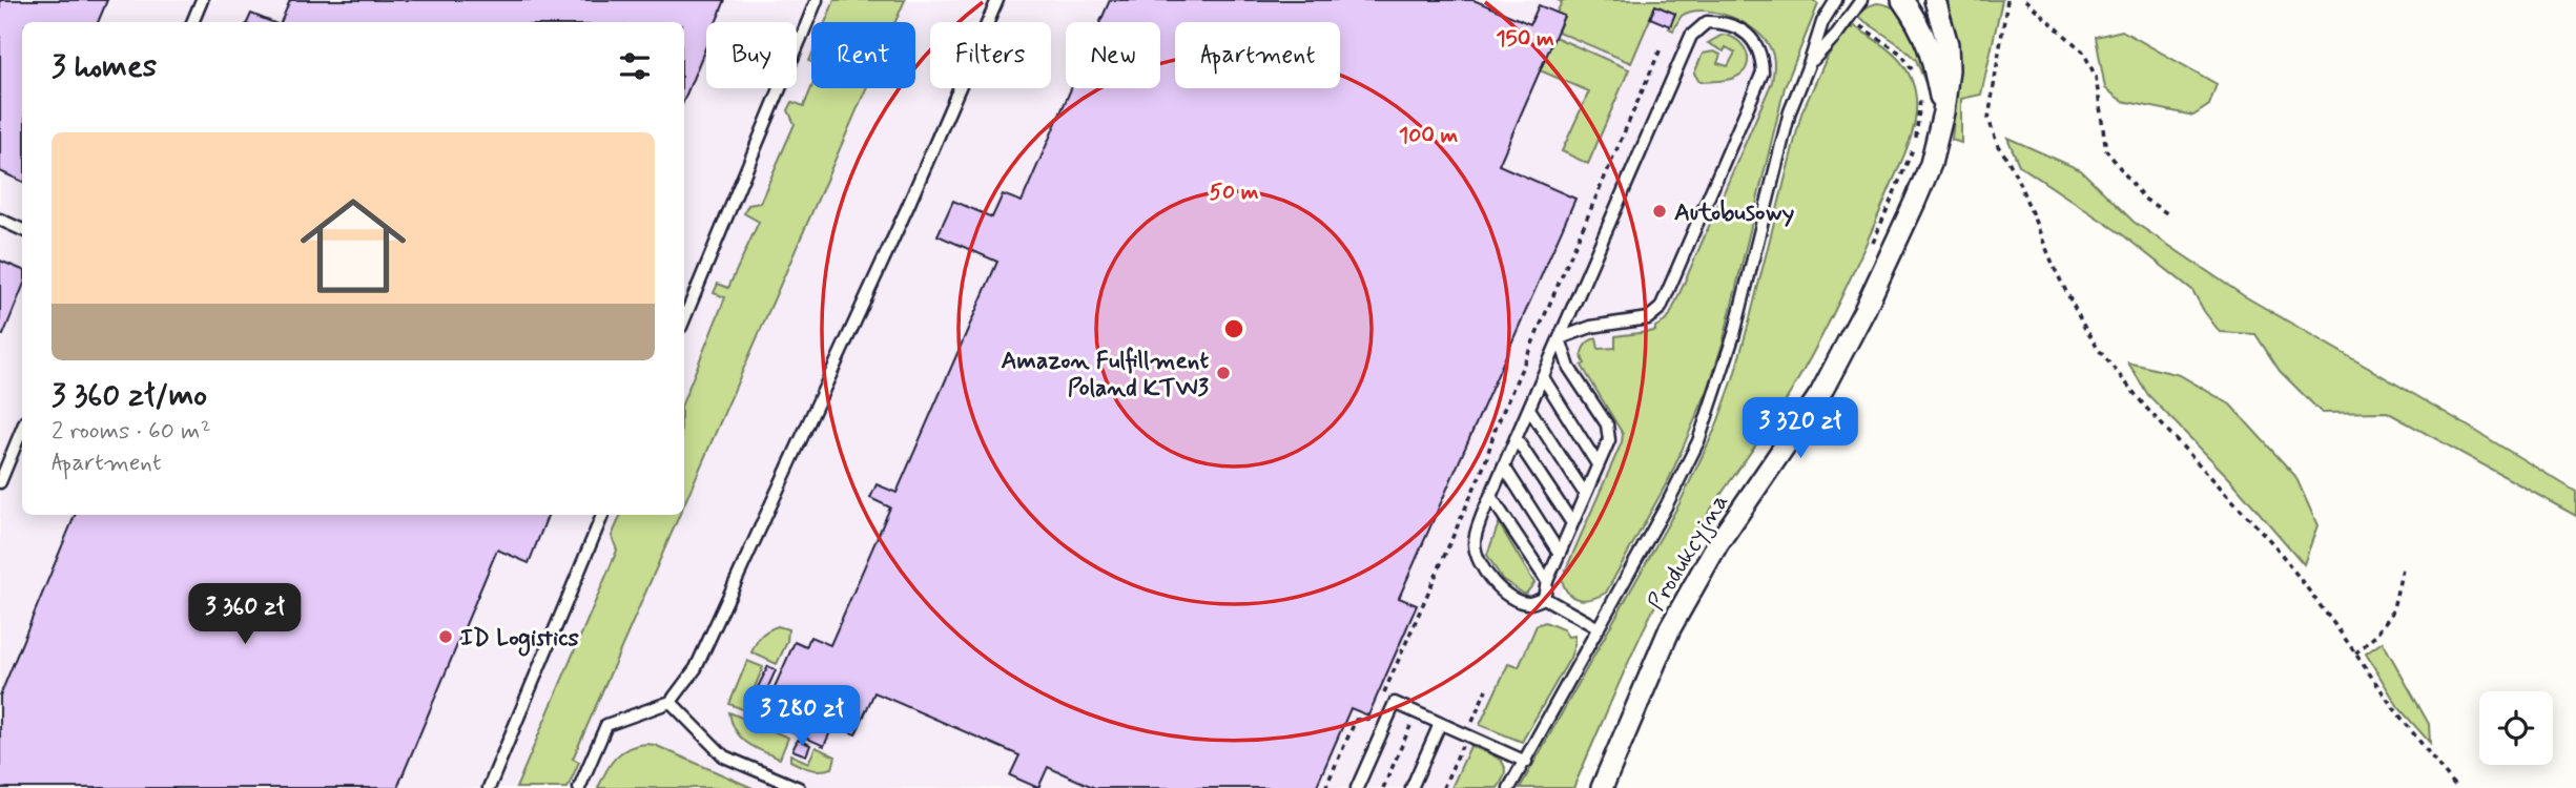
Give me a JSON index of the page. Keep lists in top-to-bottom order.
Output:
{
  "streets": {
    "street": ["Produkcyjna"]
  },
  "places": ["Autobusowy", "Amazon Fulfillment Poland KTW3", "ID Logistics"],
  "page": {
    "chip": [
      "Buy",
      "Rent",
      "Filters",
      "New",
      "Apartment"
    ],
    "heading": "3 homes",
    "list": [
      {
        "name": "3 360 zł/mo",
        "note": "2 rooms · 60 m² · Apartment"
      }
    ],
    "price": ["3 320 zł", "3 360 zł", "3 280 zł"]
  },
  "rings": ["150 m", "100 m", "50 m"]
}
